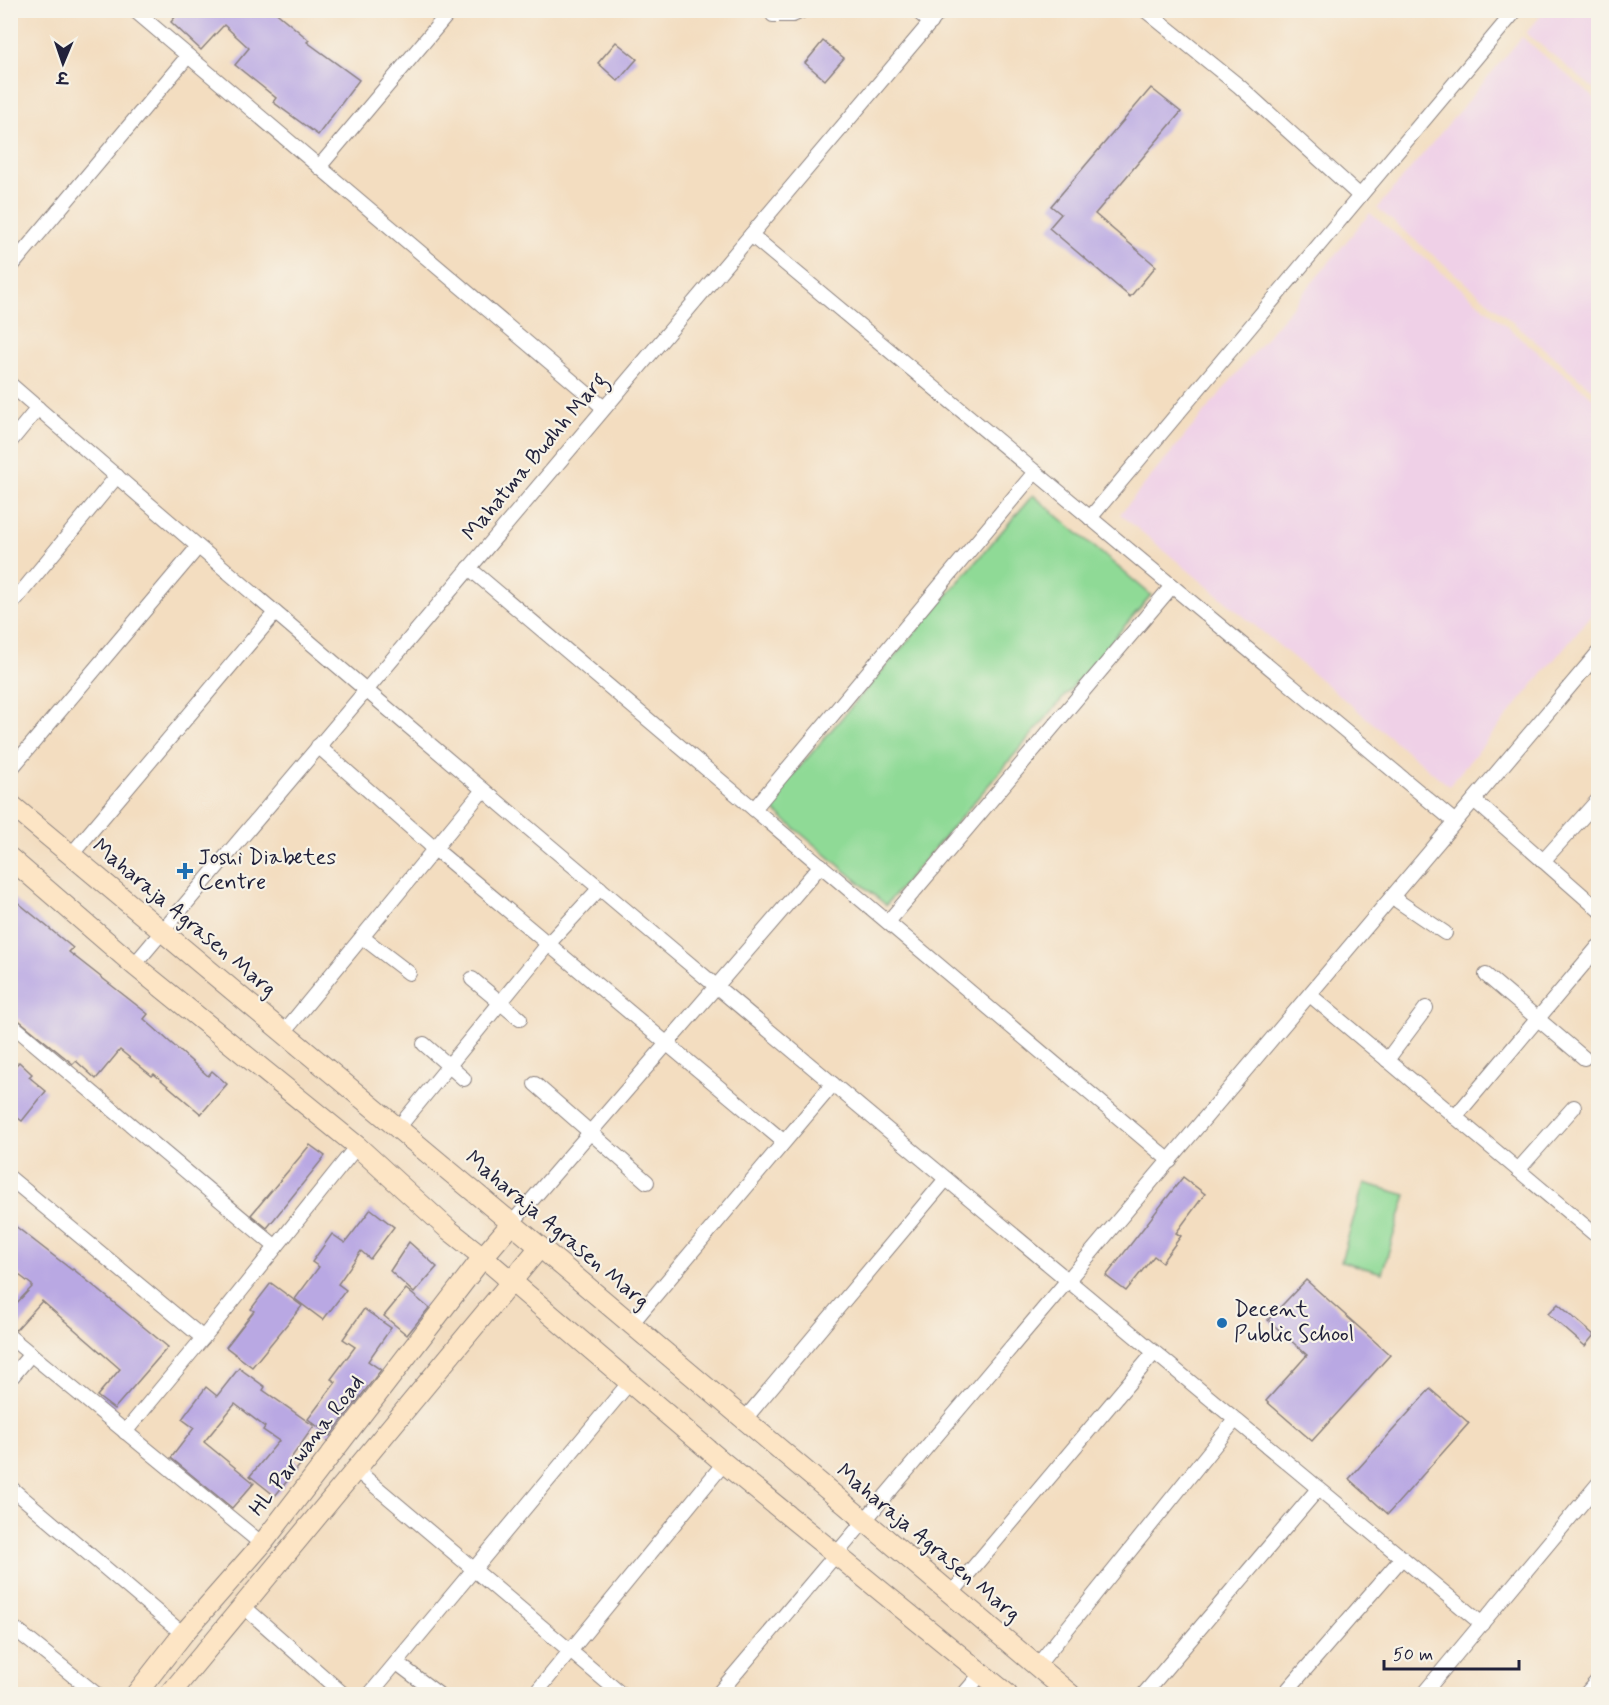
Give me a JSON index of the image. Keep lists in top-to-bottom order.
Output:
{
  "streets": {
    "street": ["Mahatma Budhh Marg", "Maharaja Agrasen Marg", "HL Parwana Road"]
  },
  "crossings": [
    ["Mahatma Budhh Marg", "Maharaja Agrasen Marg"],
    ["Maharaja Agrasen Marg", "HL Parwana Road"]
  ],
  "places": {
    "health": ["Joshi Diabetes Centre"],
    "other": ["Decent Public School"]
  },
  "scale_bar": "50 m",
  "north": "bottom"
}
